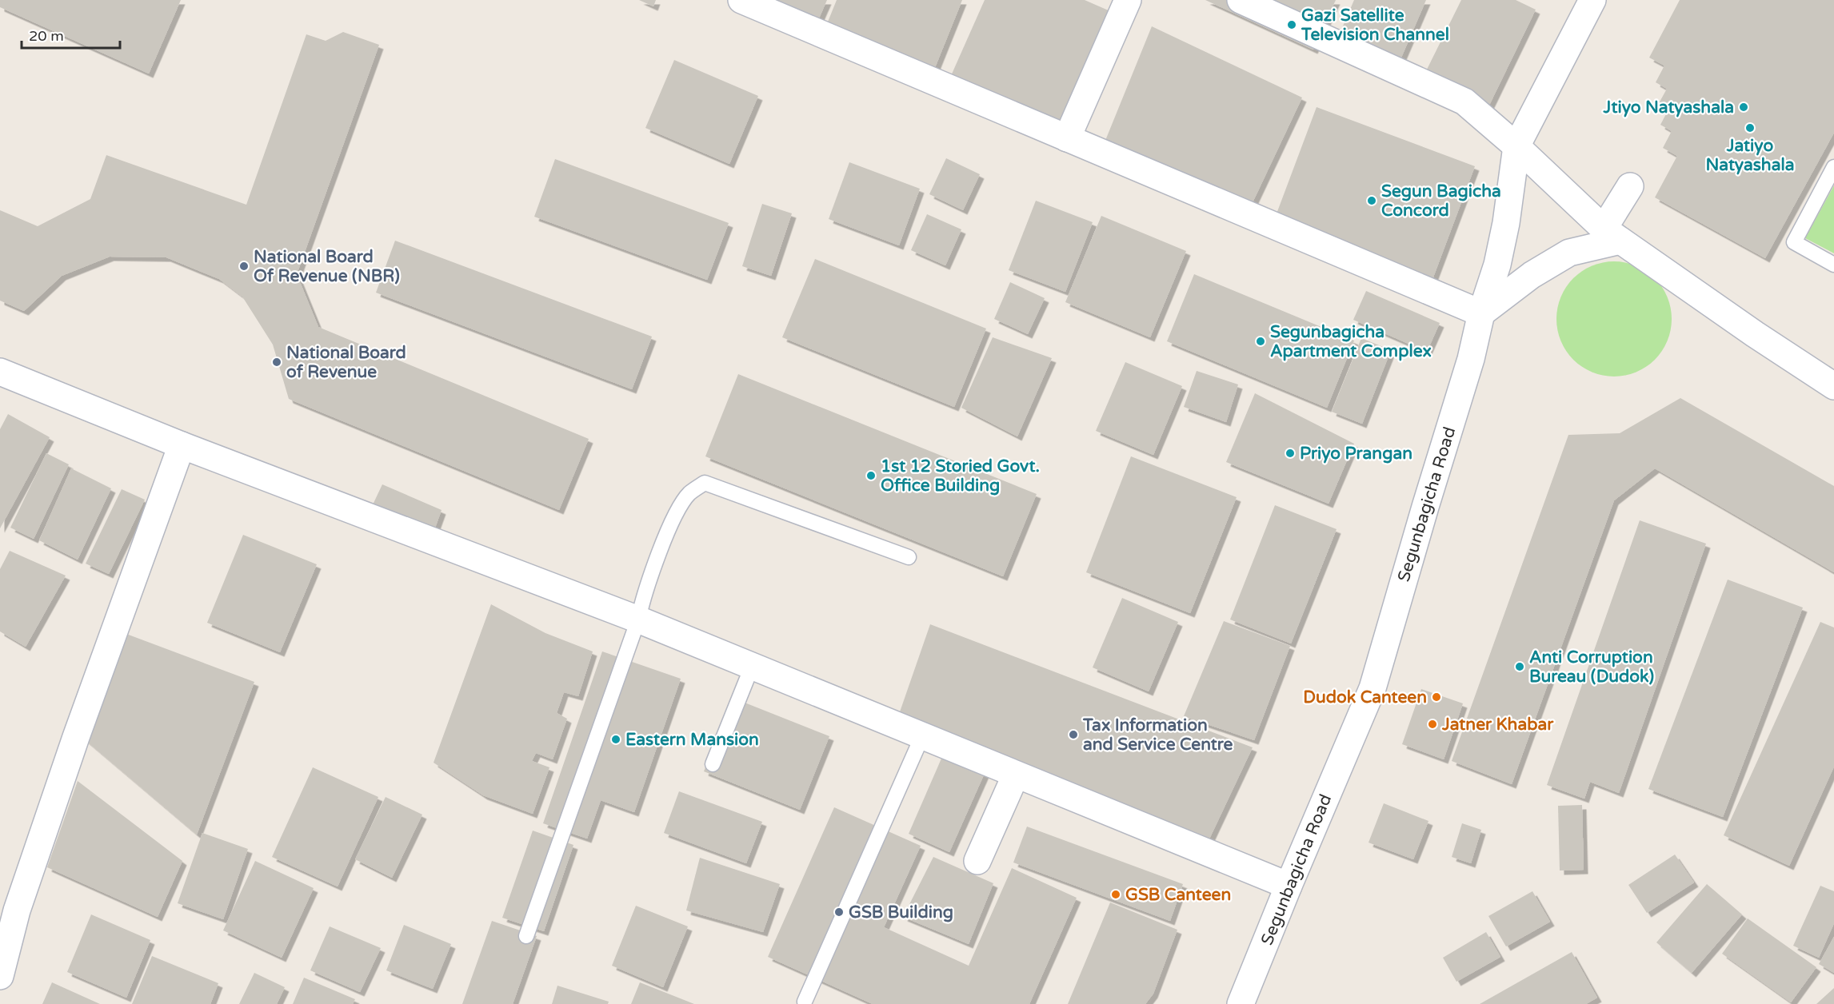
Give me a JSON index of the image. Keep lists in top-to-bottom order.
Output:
{
  "streets": {
    "street": ["Segunbagicha Road"]
  },
  "places": [
    "Gazi Satellite Television Channel",
    "Jtiyo Natyashala",
    "Jatiyo Natyashala",
    "Segun Bagicha Concord",
    "National Board Of Revenue (NBR)",
    "Segunbagicha Apartment Complex",
    "National Board of Revenue",
    "Priyo Prangan",
    "1st 12 Storied Govt. Office Building",
    "Anti Corruption Bureau (Dudok)",
    "Dudok Canteen",
    "Jatner Khabar",
    "Tax Information and Service Centre",
    "Eastern Mansion",
    "GSB Canteen",
    "GSB Building"
  ],
  "scale_bar": "20 m"
}
